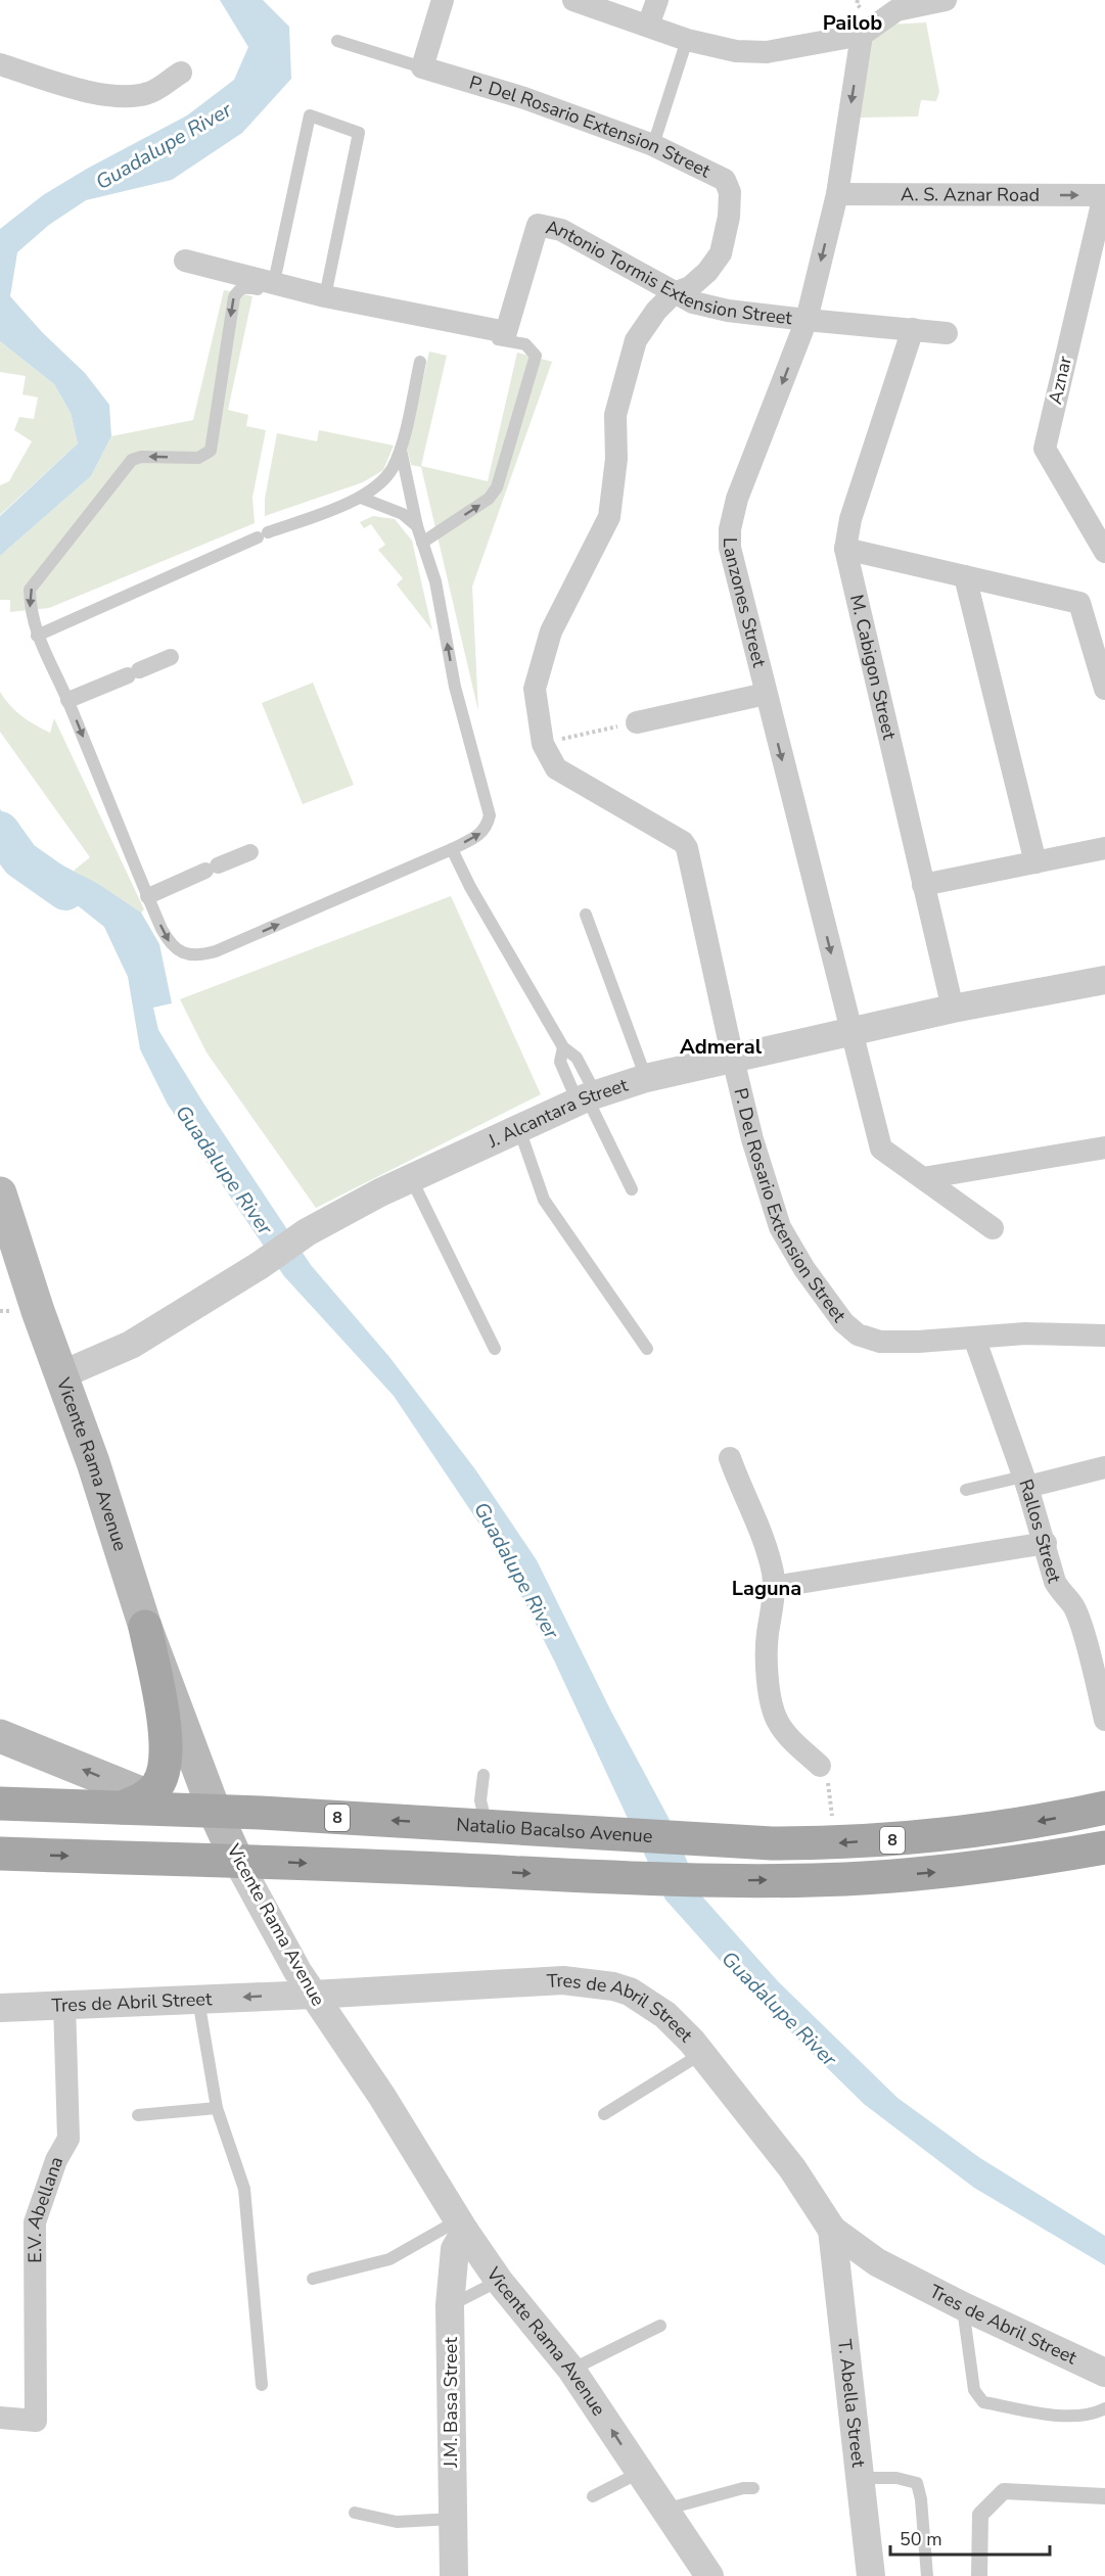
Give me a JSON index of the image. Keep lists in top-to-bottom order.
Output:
{
  "streets": {
    "main road": ["Vicente Rama Avenue", "8", "Natalio Bacalso Avenue"],
    "street": [
      "P. Del Rosario Extension Street",
      "A. S. Aznar Road",
      "Antonio Tormis Extension Street",
      "Aznar",
      "Lanzones Street",
      "M. Cabigon Street",
      "J. Alcantara Street",
      "Rallos Street",
      "Tres de Abril Street",
      "E.V. Abellana",
      "J.M. Basa Street",
      "T. Abella Street"
    ]
  },
  "crossings": [
    ["P. Del Rosario Extension Street", "Antonio Tormis Extension Street"],
    ["P. Del Rosario Extension Street", "J. Alcantara Street"],
    ["P. Del Rosario Extension Street", "Rallos Street"],
    ["A. S. Aznar Road", "Aznar"],
    ["A. S. Aznar Road", "Lanzones Street"],
    ["Antonio Tormis Extension Street", "Lanzones Street"],
    ["Antonio Tormis Extension Street", "M. Cabigon Street"],
    ["Lanzones Street", "J. Alcantara Street"],
    ["M. Cabigon Street", "J. Alcantara Street"],
    ["J. Alcantara Street", "Vicente Rama Avenue"],
    ["Vicente Rama Avenue", "8"],
    ["Vicente Rama Avenue", "Natalio Bacalso Avenue"],
    ["Vicente Rama Avenue", "Tres de Abril Street"],
    ["Vicente Rama Avenue", "J.M. Basa Street"],
    ["Tres de Abril Street", "E.V. Abellana"],
    ["Tres de Abril Street", "T. Abella Street"]
  ],
  "one_way": ["A. S. Aznar Road", "Lanzones Street"],
  "districts": ["Pailob", "Admeral", "Laguna"],
  "water": ["Guadalupe River"],
  "scale_bar": "50 m"
}
